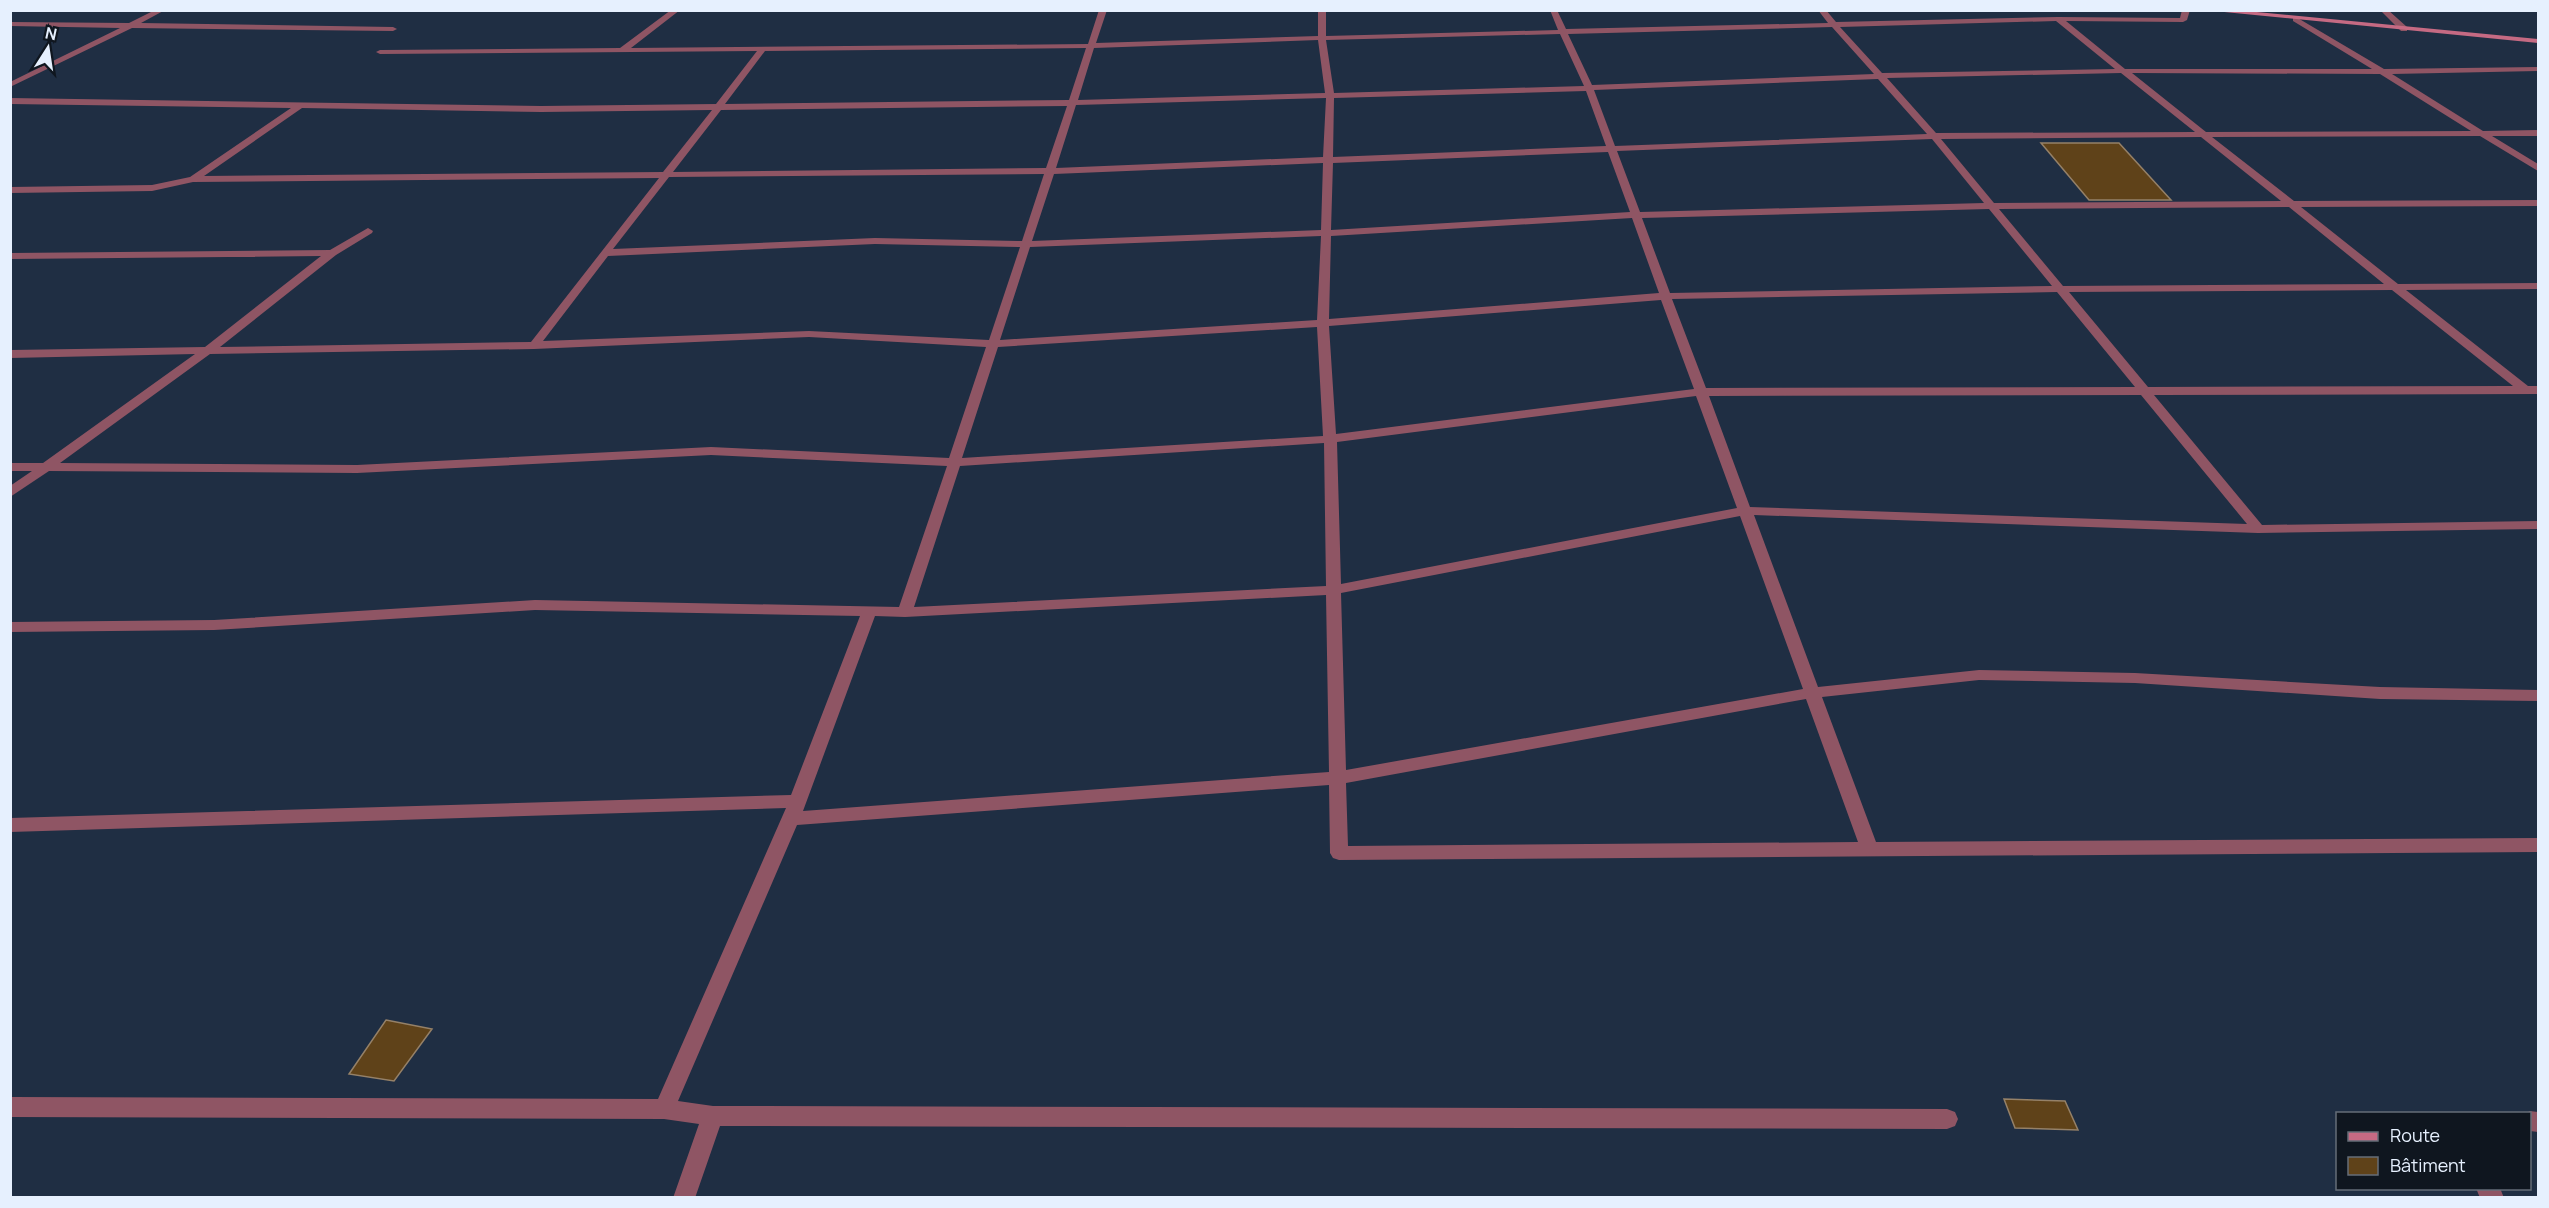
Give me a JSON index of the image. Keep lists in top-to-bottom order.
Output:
{
  "legend": ["Route", "Bâtiment"],
  "north": "top"
}
